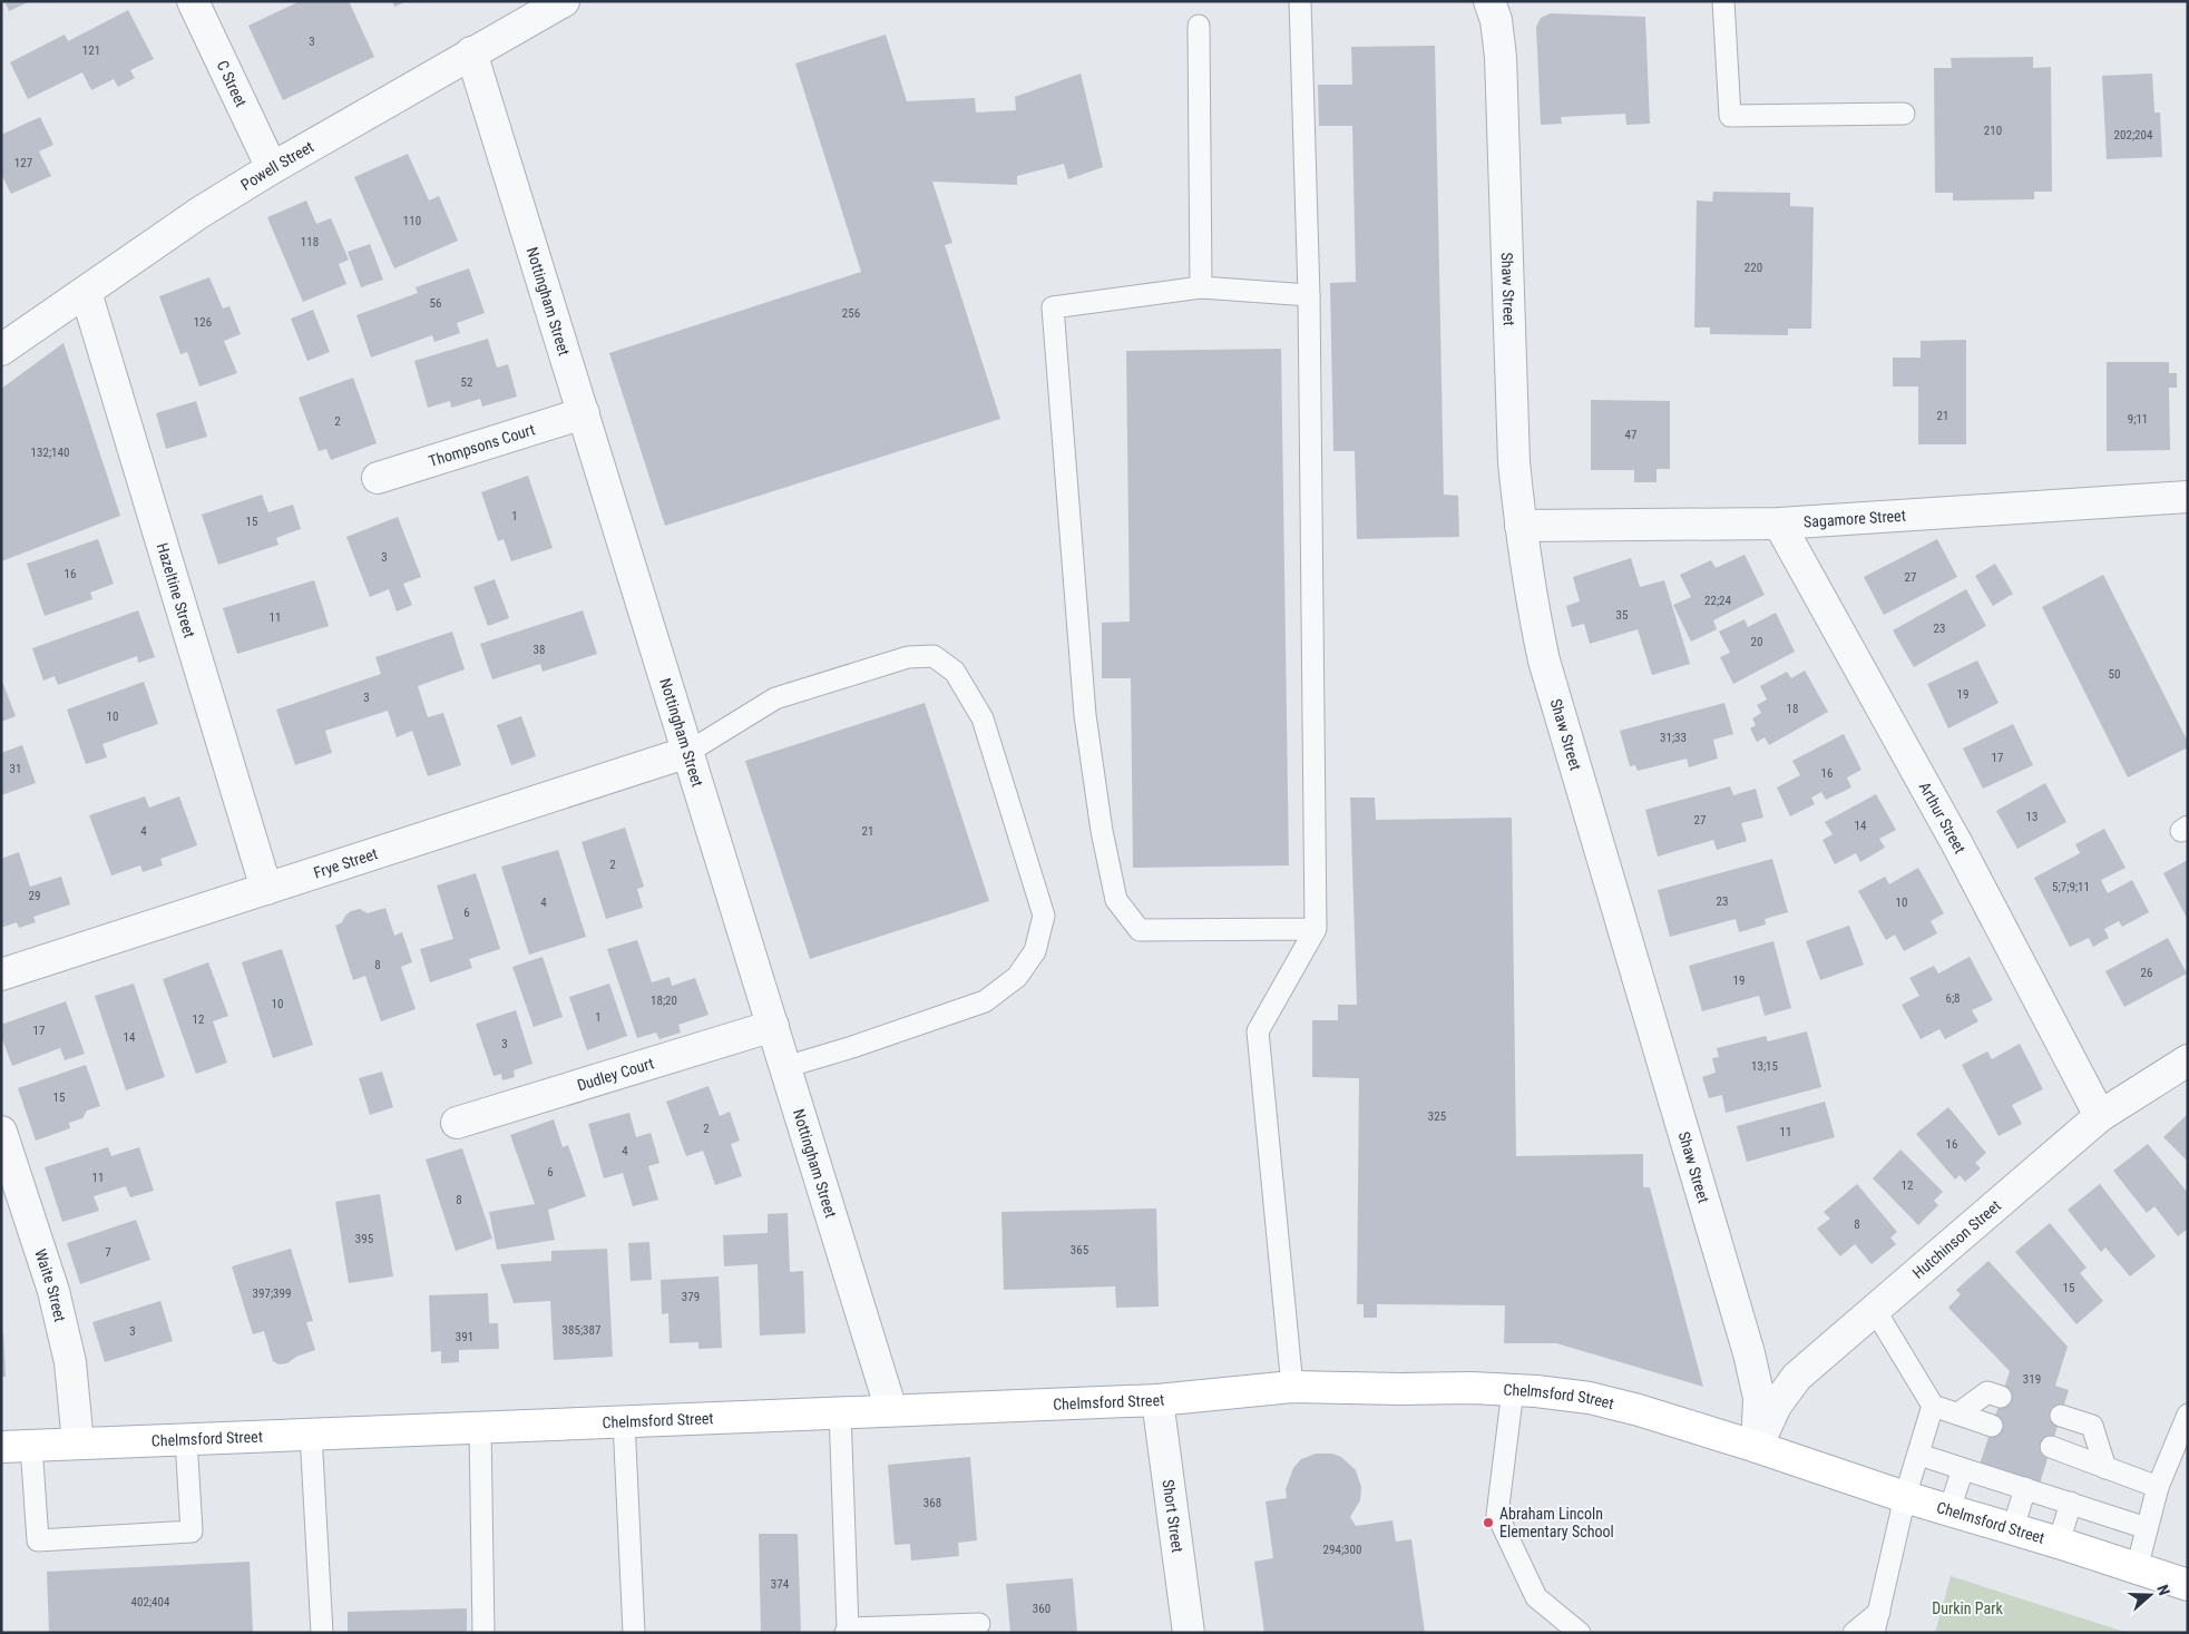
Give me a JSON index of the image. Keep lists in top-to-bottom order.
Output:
{
  "streets": {
    "main road": ["Chelmsford Street"],
    "street": [
      "C Street",
      "Powell Street",
      "Shaw Street",
      "Nottingham Street",
      "Thompsons Court",
      "Sagamore Street",
      "Hazeltine Street",
      "Arthur Street",
      "Frye Street",
      "Dudley Court",
      "Hutchinson Street",
      "Waite Street",
      "Short Street"
    ]
  },
  "crossings": [
    ["C Street", "Powell Street"],
    ["Powell Street", "Nottingham Street"],
    ["Powell Street", "Hazeltine Street"],
    ["Shaw Street", "Sagamore Street"],
    ["Shaw Street", "Hutchinson Street"],
    ["Shaw Street", "Chelmsford Street"],
    ["Nottingham Street", "Thompsons Court"],
    ["Nottingham Street", "Frye Street"],
    ["Nottingham Street", "Dudley Court"],
    ["Nottingham Street", "Chelmsford Street"],
    ["Sagamore Street", "Arthur Street"],
    ["Hazeltine Street", "Frye Street"],
    ["Arthur Street", "Hutchinson Street"],
    ["Hutchinson Street", "Chelmsford Street"],
    ["Waite Street", "Chelmsford Street"],
    ["Chelmsford Street", "Short Street"]
  ],
  "parks": ["Durkin Park"],
  "places": ["Abraham Lincoln Elementary School"],
  "house_numbers": [
    "3",
    "121",
    "210",
    "202;204",
    "127",
    "110",
    "118",
    "220",
    "56",
    "256",
    "126",
    "52",
    "21",
    "9;11",
    "2",
    "47",
    "132;140",
    "1",
    "15",
    "3",
    "16",
    "27",
    "22;24",
    "35",
    "11",
    "23",
    "20",
    "38",
    "50",
    "19",
    "3",
    "18",
    "10",
    "31;33",
    "17",
    "31",
    "16",
    "13",
    "27",
    "14",
    "4",
    "21",
    "2",
    "5;7;9;11",
    "29",
    "23",
    "4",
    "10",
    "6",
    "8",
    "26",
    "19",
    "6;8",
    "18;20",
    "10",
    "1",
    "12",
    "17",
    "14",
    "3",
    "13;15",
    "15",
    "325",
    "2",
    "11",
    "16",
    "4",
    "6",
    "11",
    "12",
    "8",
    "8",
    "395",
    "365",
    "7",
    "15",
    "397;399",
    "379",
    "385;387",
    "3",
    "391",
    "319",
    "368",
    "294;300",
    "374",
    "402;404",
    "360"
  ],
  "north": "right"
}
